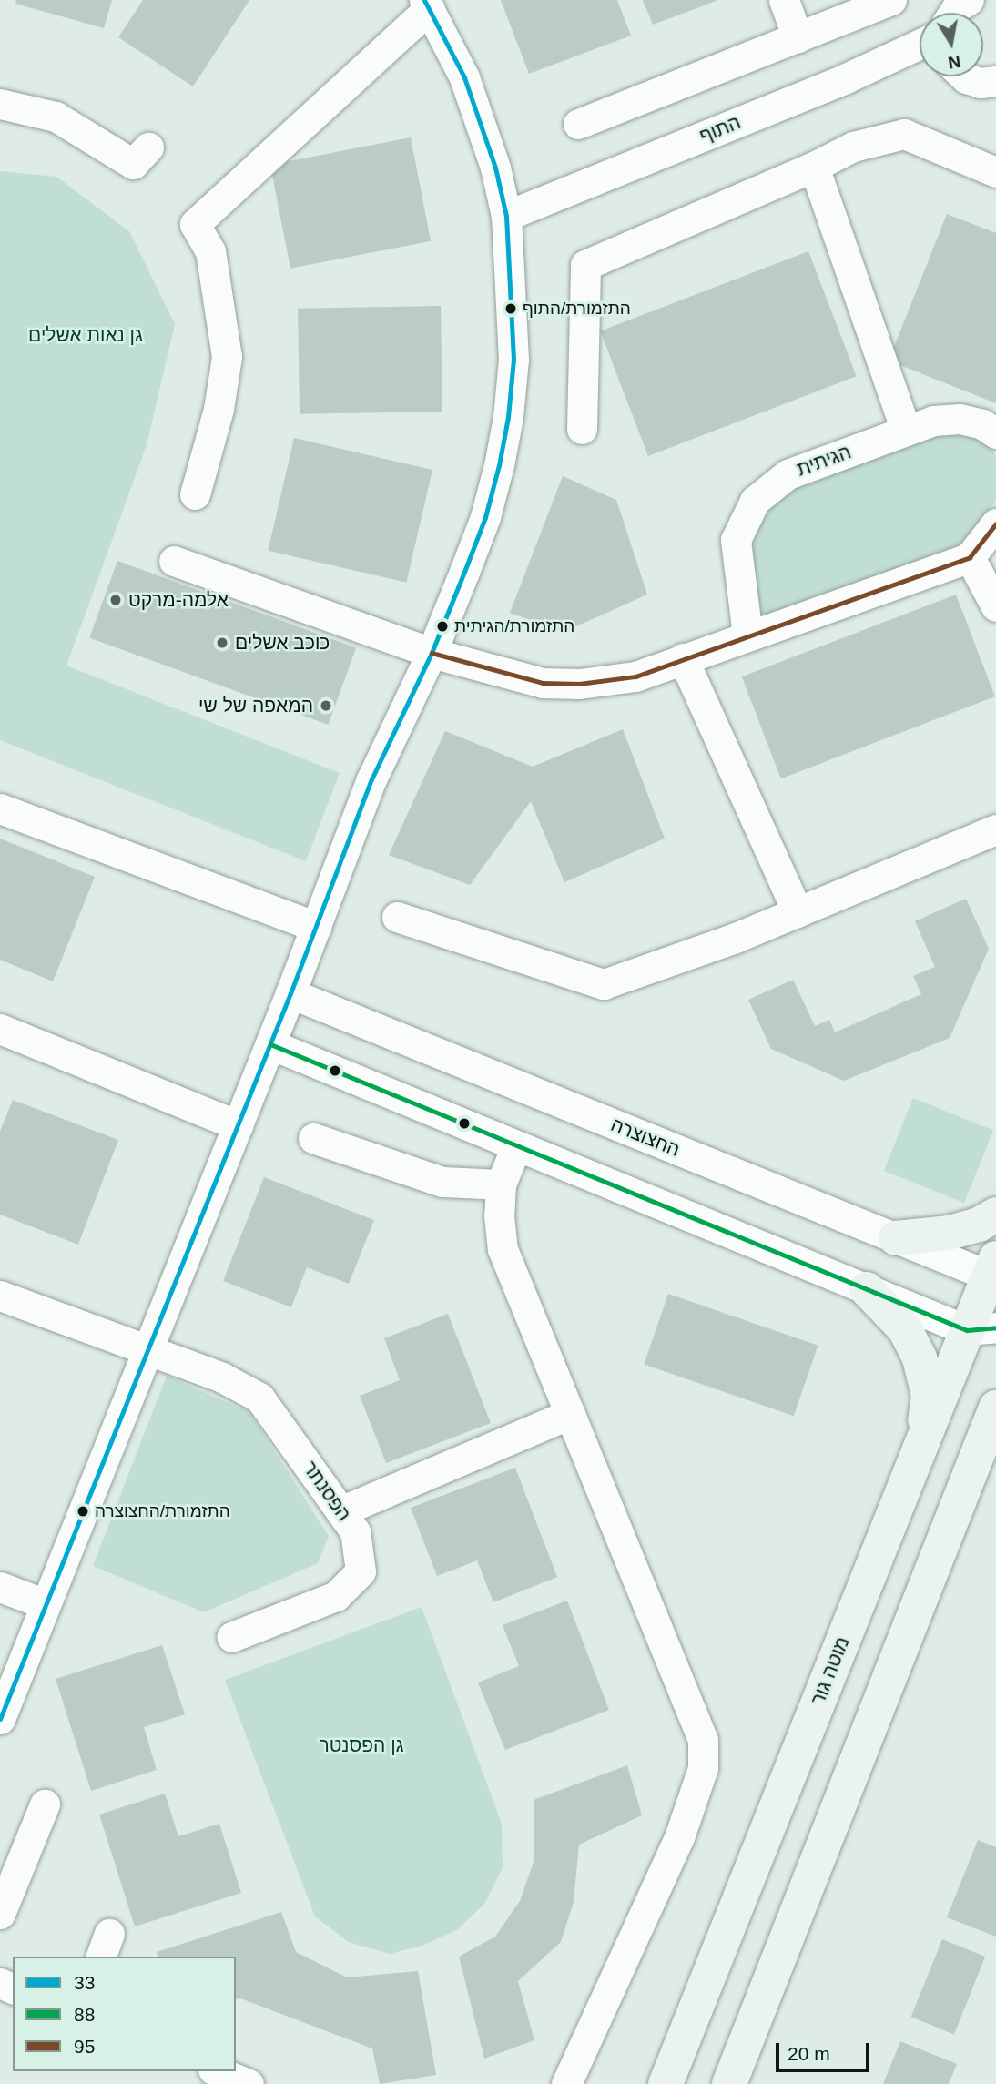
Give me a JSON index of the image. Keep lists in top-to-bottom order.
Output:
{
  "streets": {
    "main road": ["מוטה גור"],
    "street": [
      "התוף",
      "הגיתית",
      "החצוצרה",
      "הפסנתר"
    ]
  },
  "crossings": [
    ["החצוצרה", "מוטה גור"]
  ],
  "parks": ["גן נאות אשלים", "גן הפסנטר"],
  "places": [
    "התזמורת/התוף",
    "אלמה-מרקט",
    "התזמורת/הגיתית",
    "כוכב אשלים",
    "המאפה של שי",
    "התזמורת/החצוצרה"
  ],
  "lines": ["transit line 33", "transit line 95", "transit line 88"],
  "legend": ["33", "88", "95"],
  "scale_bar": "20 m",
  "north": "bottom"
}
